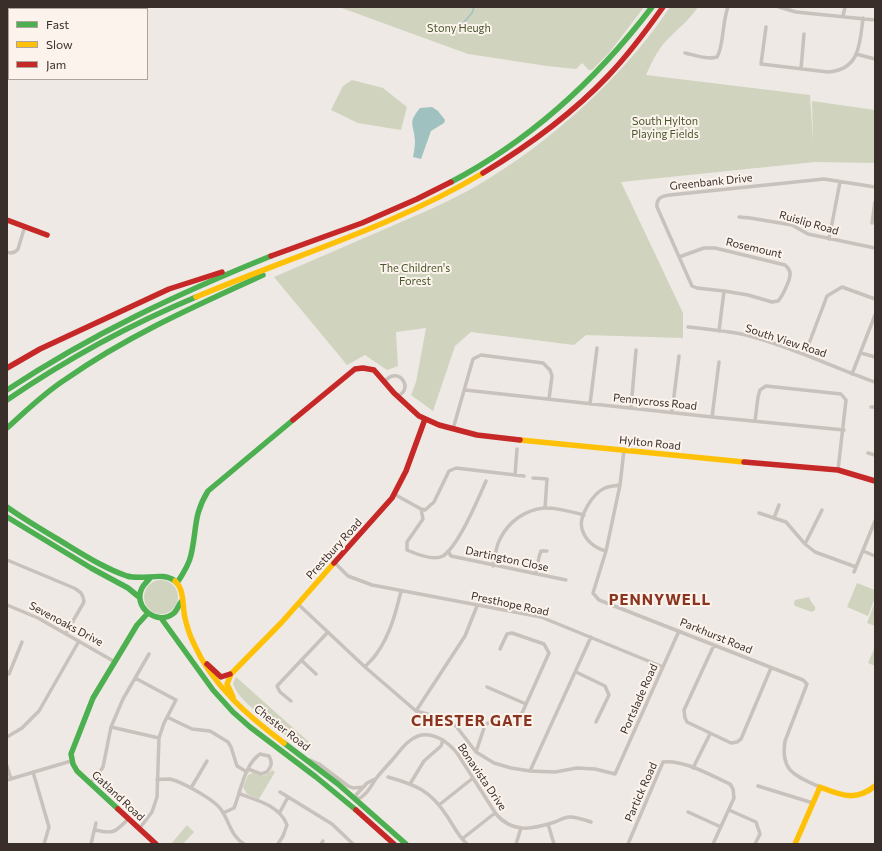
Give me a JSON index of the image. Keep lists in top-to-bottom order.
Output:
{
  "streets": {
    "main road": [
      "Hylton Road",
      "Prestbury Road",
      "Chester Road",
      "Gatland Road"
    ],
    "street": [
      "Greenbank Drive",
      "Ruislip Road",
      "Rosemount",
      "South View Road",
      "Pennycross Road",
      "Dartington Close",
      "Presthope Road",
      "Sevenoaks Drive",
      "Parkhurst Road",
      "Portslade Road",
      "Bonavista Drive",
      "Partick Road"
    ]
  },
  "crossings": [
    ["Greenbank Drive", "Rosemount"],
    ["Hylton Road", "Prestbury Road"],
    ["Hylton Road", "Chester Road"],
    ["Prestbury Road", "Presthope Road"],
    ["Presthope Road", "Portslade Road"],
    ["Parkhurst Road", "Portslade Road"],
    ["Chester Road", "Bonavista Drive"]
  ],
  "districts": ["PENNYWELL", "CHESTER GATE"],
  "parks": ["Stony Heugh", "South Hylton Playing Fields", "The Children's Forest"],
  "legend": ["Fast", "Slow", "Jam"]
}
